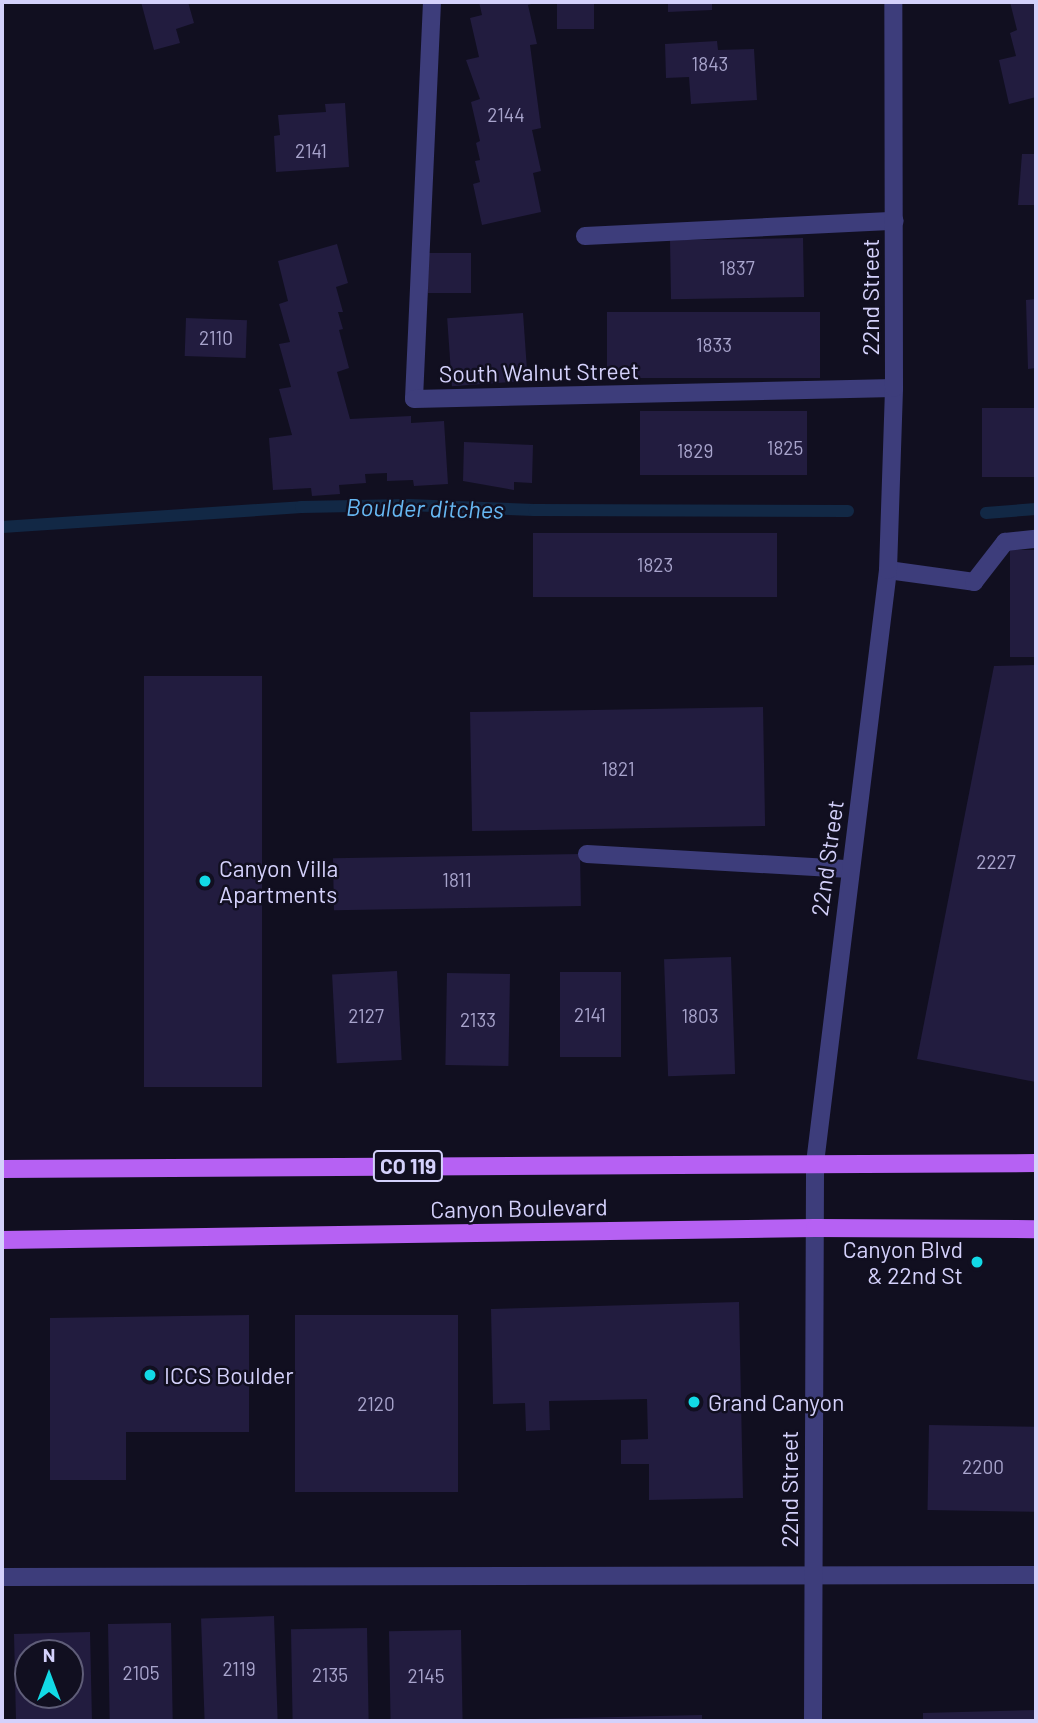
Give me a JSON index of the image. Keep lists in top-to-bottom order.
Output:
{
  "streets": {
    "main road": ["CO 119", "Canyon Boulevard"],
    "street": ["22nd Street", "South Walnut Street"]
  },
  "crossings": [
    ["22nd Street", "South Walnut Street"],
    ["22nd Street", "Canyon Boulevard"]
  ],
  "water": ["Boulder ditches"],
  "places": [
    "Canyon Villa Apartments",
    "Canyon Blvd & 22nd St",
    "ICCS Boulder",
    "Grand Canyon"
  ],
  "house_numbers": [
    "1843",
    "2144",
    "2141",
    "1837",
    "2110",
    "1833",
    "1825",
    "1829",
    "1823",
    "1821",
    "2227",
    "1811",
    "2141",
    "2127",
    "1803",
    "2133",
    "2120",
    "2200",
    "2119",
    "2105",
    "2135",
    "2145"
  ],
  "north": "top"
}
